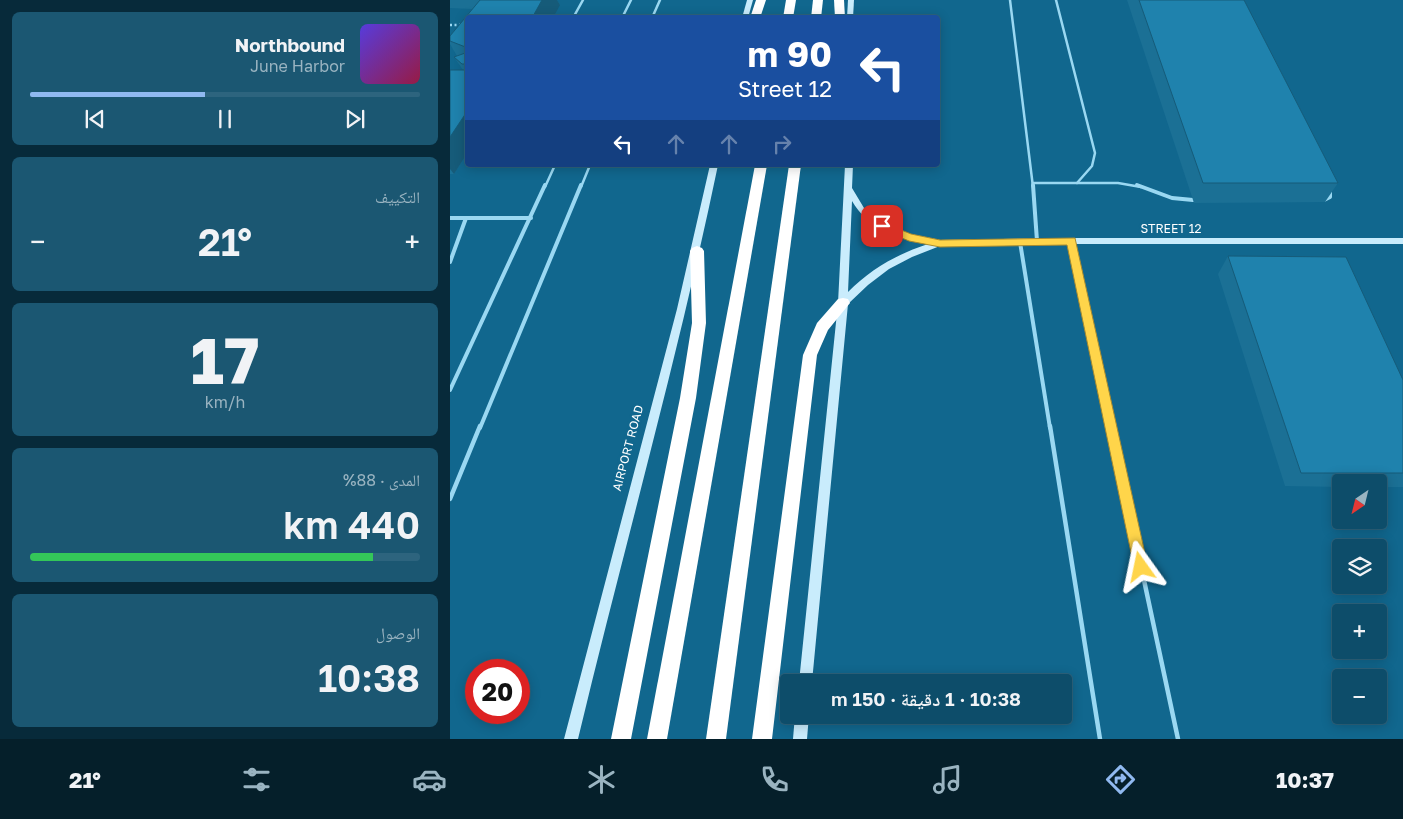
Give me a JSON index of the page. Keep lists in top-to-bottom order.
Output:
{
  "streets": {
    "main road": ["STREET 12", "AIRPORT ROAD"]
  },
  "north": "bottom left",
  "page": {
    "turn": ["90 m", "Street 12"],
    "song": ["Northbound", "June Harbor"],
    "tile": [
      "التكييف",
      ["17", "km/h"],
      ["المدى · 88%", "440 km"],
      ["الوصول", "10:38"]
    ],
    "heat": ["−", "21°", "+"],
    "map_buttons": ["+", "−"],
    "limit": "20",
    "trip": "10:38 · 1 دقيقة · 150 m",
    "tabs": ["10:37", "21°"]
  }
}
